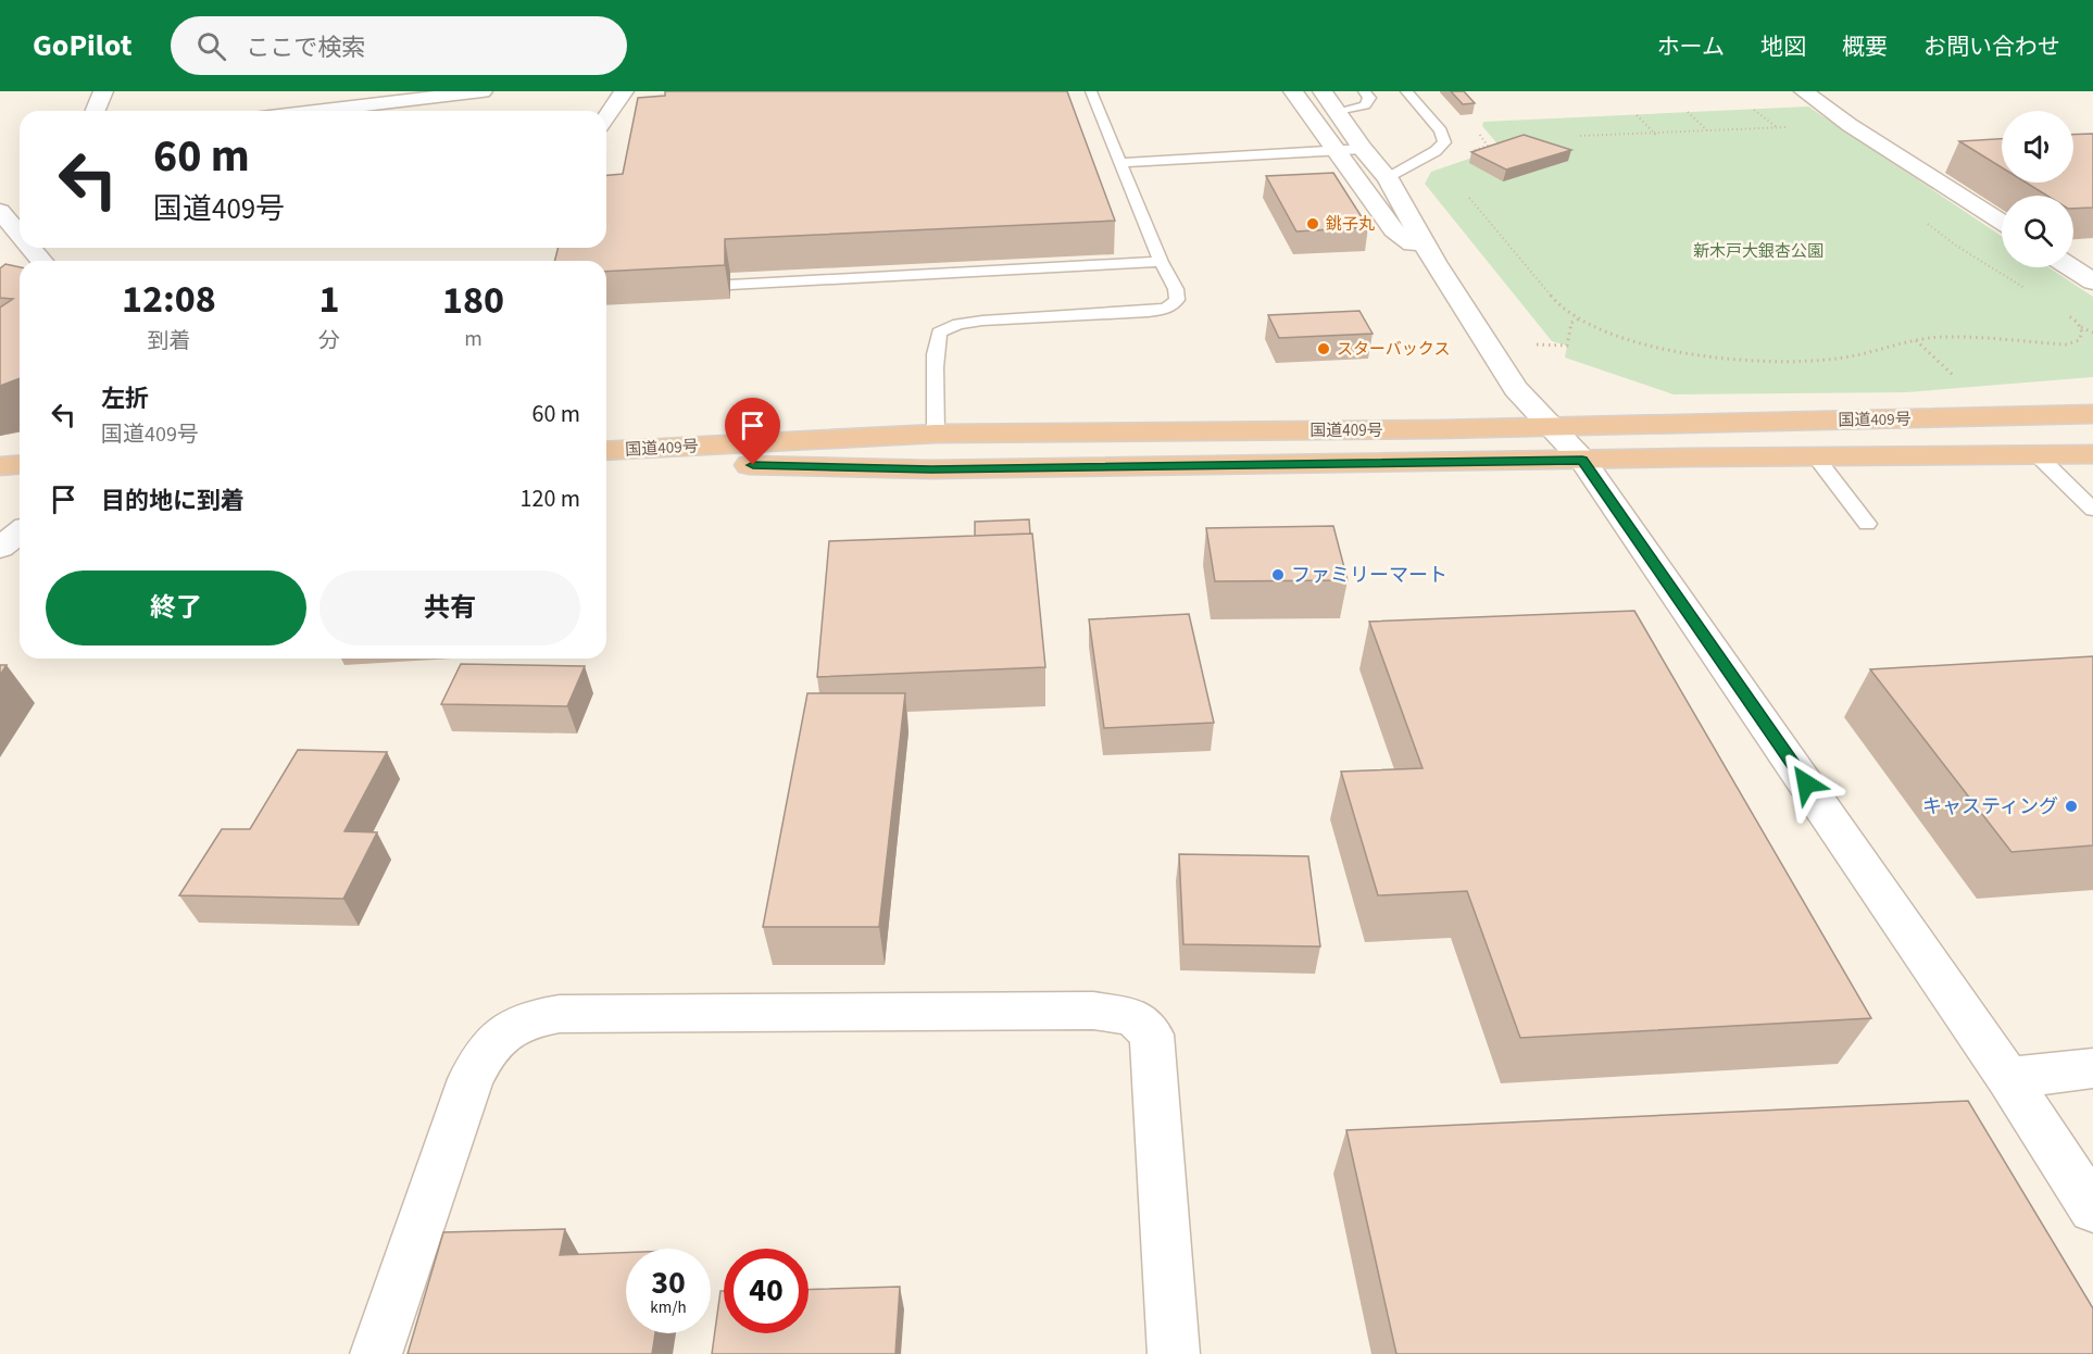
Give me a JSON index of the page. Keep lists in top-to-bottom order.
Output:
{
  "streets": {
    "highway": ["国道409号"]
  },
  "parks": ["新木戸大銀杏公園"],
  "places": [
    "銚子丸",
    "スターバックス",
    "ファミリーマート",
    "キャスティング"
  ],
  "page": {
    "header": "GoPilot",
    "search": "ここで検索",
    "nav": [
      "ホーム",
      "地図",
      "概要",
      "お問い合わせ"
    ],
    "turn": ["60 m", "国道409号"],
    "eta": [
      "12:08",
      "到着",
      "1",
      "分",
      "180",
      "m"
    ],
    "list": [
      {
        "name": "左折",
        "note": "国道409号",
        "value": "60 m"
      },
      {
        "name": "目的地に到着",
        "value": "120 m"
      }
    ],
    "buttons": ["終了", "共有"],
    "speed": "30 km/h",
    "limit": "40"
  }
}
